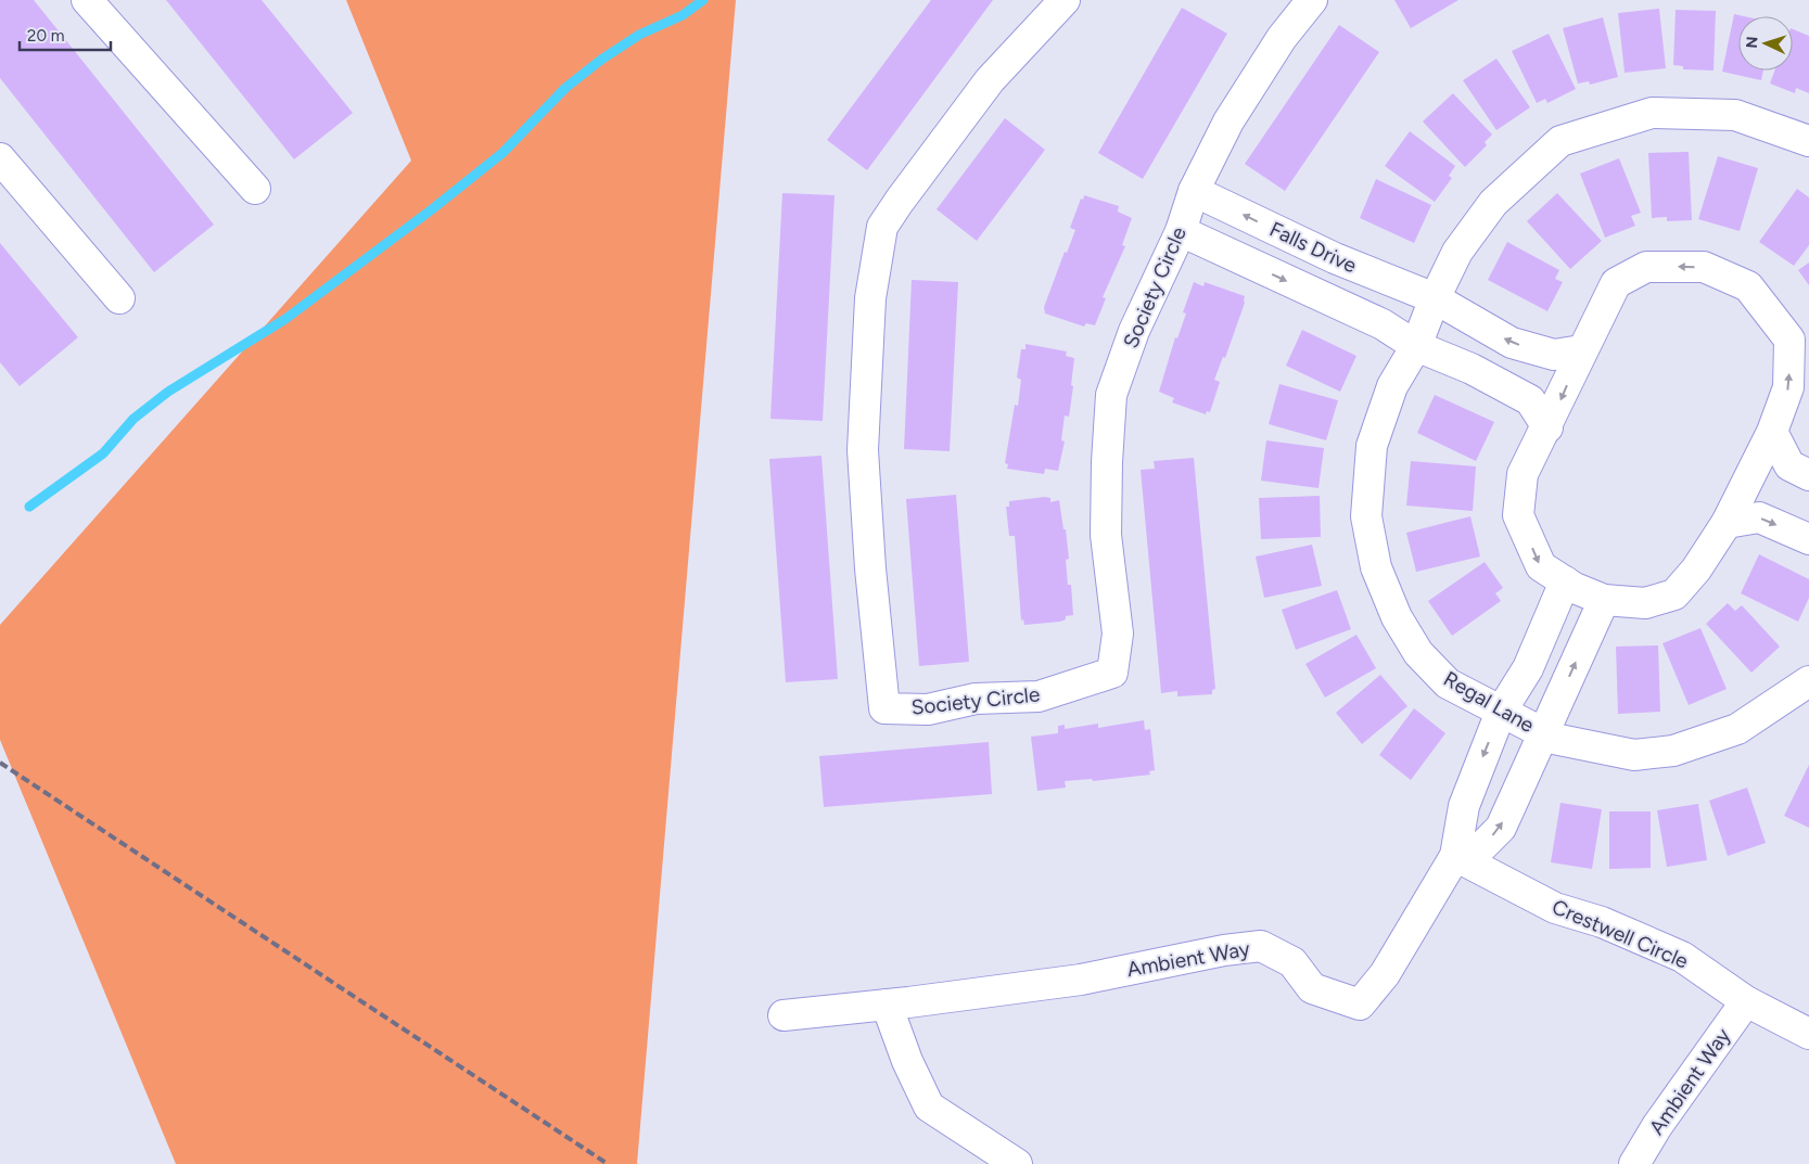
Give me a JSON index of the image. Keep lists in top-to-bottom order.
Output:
{
  "streets": {
    "street": [
      "Falls Drive",
      "Society Circle",
      "Regal Lane",
      "Crestwell Circle",
      "Ambient Way"
    ]
  },
  "crossings": [
    ["Falls Drive", "Society Circle"],
    ["Falls Drive", "Regal Lane"],
    ["Regal Lane", "Ambient Way"],
    ["Crestwell Circle", "Ambient Way"]
  ],
  "scale_bar": "20 m",
  "north": "left"
}
